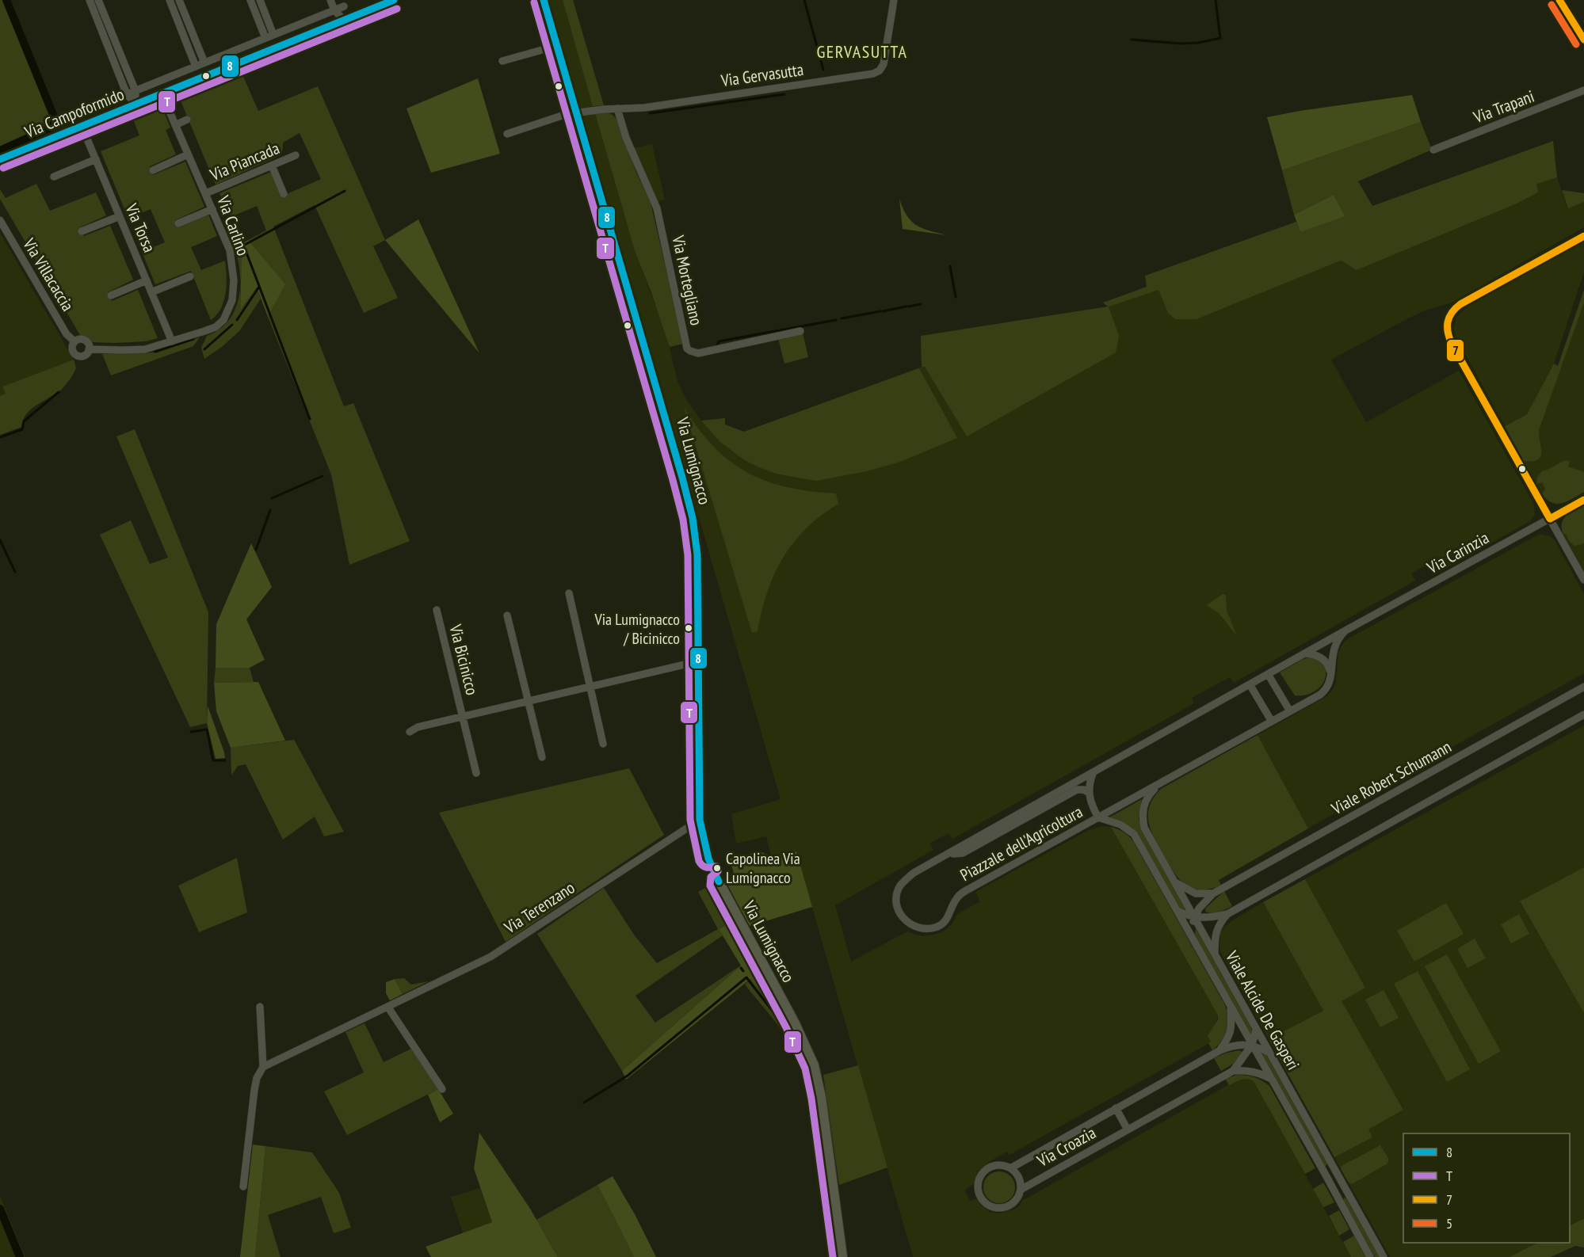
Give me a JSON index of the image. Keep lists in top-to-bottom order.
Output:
{
  "streets": {
    "main road": ["Via Lumignacco"],
    "street": [
      "Via Gervasutta",
      "Via Trapani",
      "Via Campoformido",
      "Via Piancada",
      "Via Carlino",
      "Via Torsa",
      "Via Villacaccia",
      "Via Mortegliano",
      "Via Carinzia",
      "Via Bicinicco",
      "Viale Robert Schumann",
      "Piazzale dell'Agricoltura",
      "Via Terenzano",
      "Viale Alcide De Gasperi",
      "Via Croazia"
    ]
  },
  "crossings": [
    ["Via Gervasutta", "Via Mortegliano"],
    ["Via Gervasutta", "Via Lumignacco"],
    ["Via Campoformido", "Via Carlino"],
    ["Via Campoformido", "Via Torsa"],
    ["Via Piancada", "Via Carlino"],
    ["Via Carlino", "Via Torsa"],
    ["Via Carlino", "Via Villacaccia"],
    ["Via Lumignacco", "Via Bicinicco"],
    ["Via Lumignacco", "Via Terenzano"],
    ["Via Carinzia", "Piazzale dell'Agricoltura"],
    ["Viale Robert Schumann", "Viale Alcide De Gasperi"],
    ["Piazzale dell'Agricoltura", "Viale Alcide De Gasperi"],
    ["Viale Alcide De Gasperi", "Via Croazia"]
  ],
  "districts": ["GERVASUTTA"],
  "places": ["Via Lumignacco / Bicinicco", "Capolinea Via Lumignacco"],
  "lines": [
    "transit line 8",
    "transit line 7",
    "transit line T",
    "transit line 5"
  ],
  "legend": [
    "8",
    "T",
    "7",
    "5"
  ]
}
